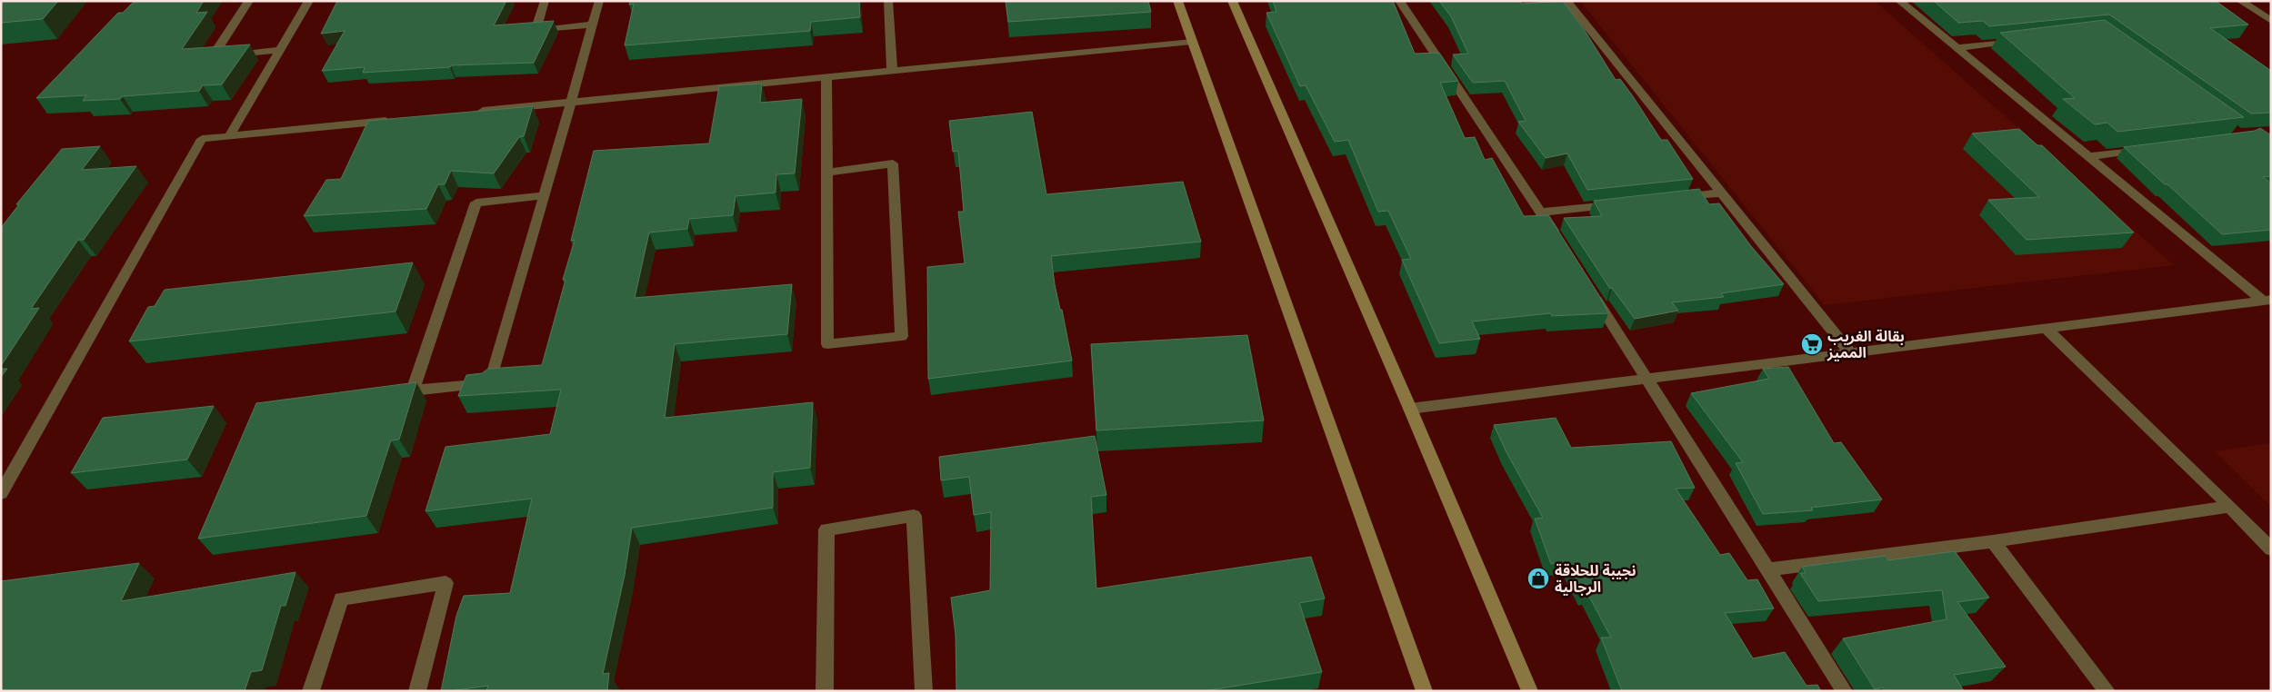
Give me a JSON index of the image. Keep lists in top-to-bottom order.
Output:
{
  "places": {
    "supermarket": ["بقالة الغريب المميز"],
    "shop": ["نجيبة للحلاقة الرجالية"]
  }
}
